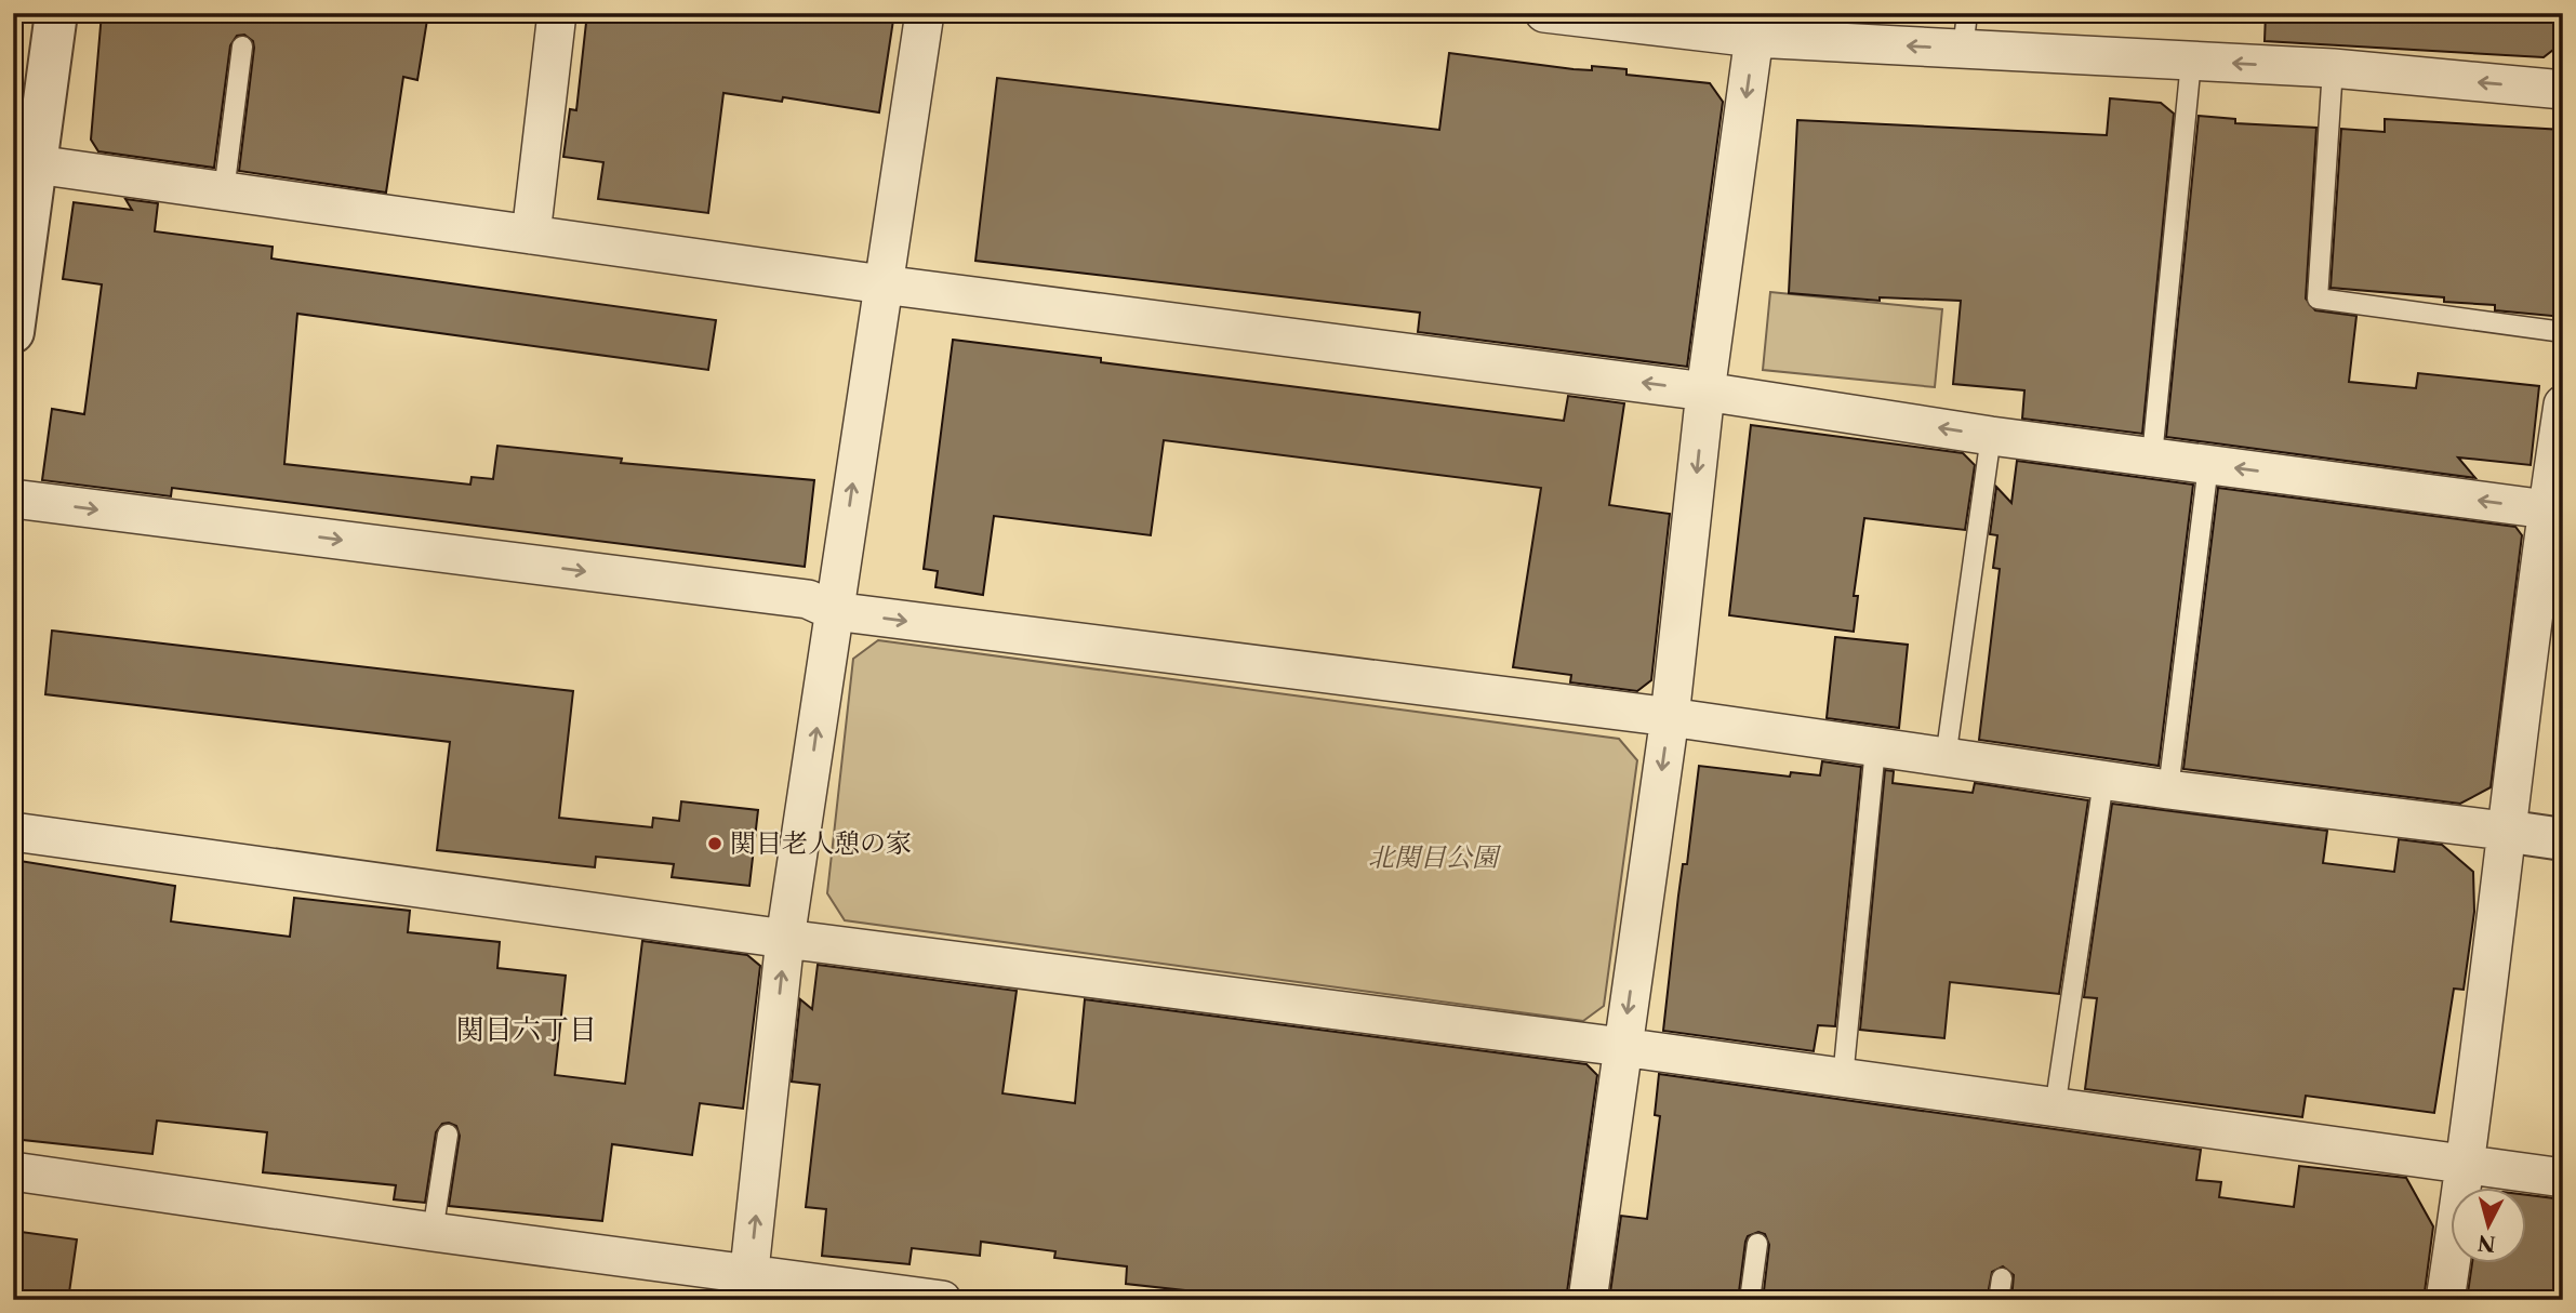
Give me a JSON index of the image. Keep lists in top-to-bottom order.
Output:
{
  "districts": ["関目六丁目"],
  "parks": ["北関目公園"],
  "places": ["関目老人憩の家"],
  "north": "bottom"
}
